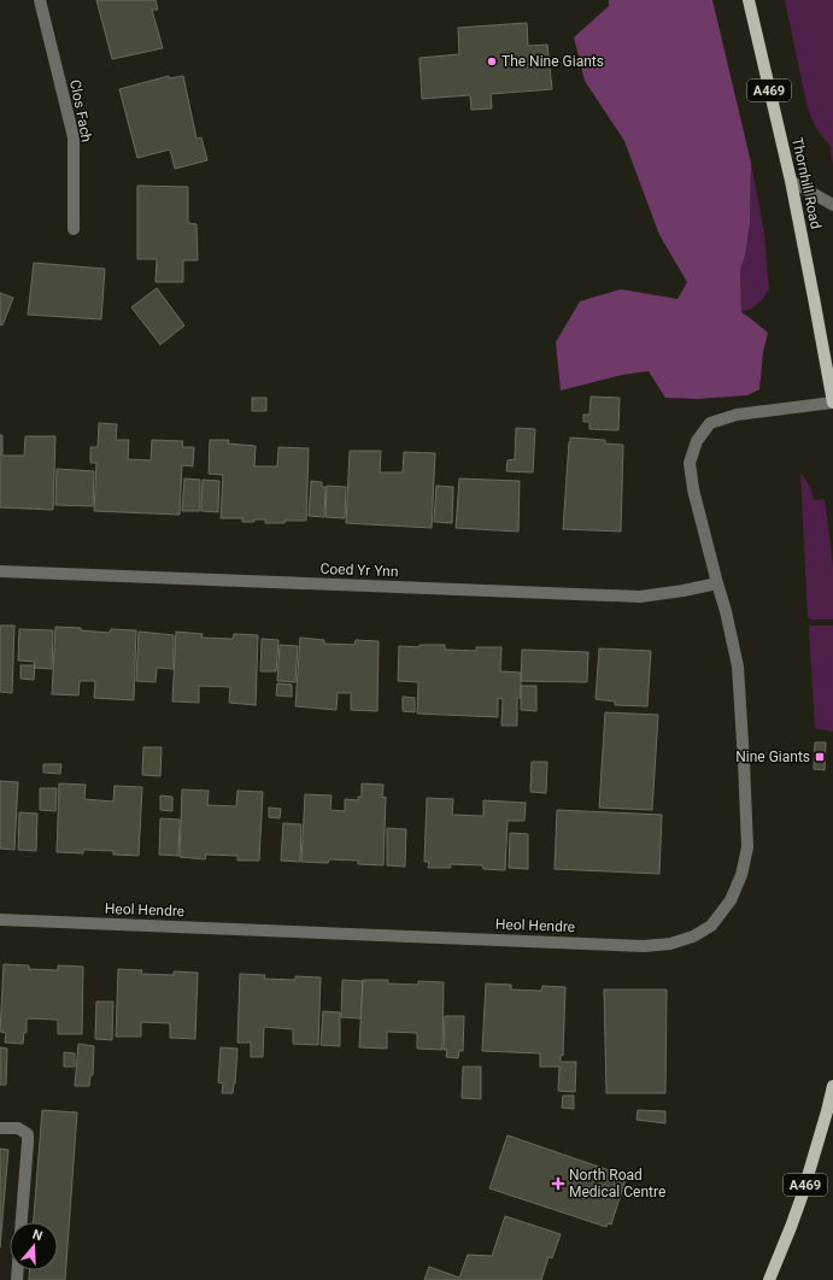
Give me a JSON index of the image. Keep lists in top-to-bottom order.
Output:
{
  "streets": {
    "main road": ["A469", "Thornhill Road"],
    "street": ["Clos Fach", "Coed Yr Ynn", "Heol Hendre"]
  },
  "crossings": [
    ["Thornhill Road", "Heol Hendre"],
    ["Coed Yr Ynn", "Heol Hendre"]
  ],
  "places": {
    "other": ["The Nine Giants"],
    "transit": ["Nine Giants"],
    "health": ["North Road Medical Centre"]
  },
  "north": "top"
}
